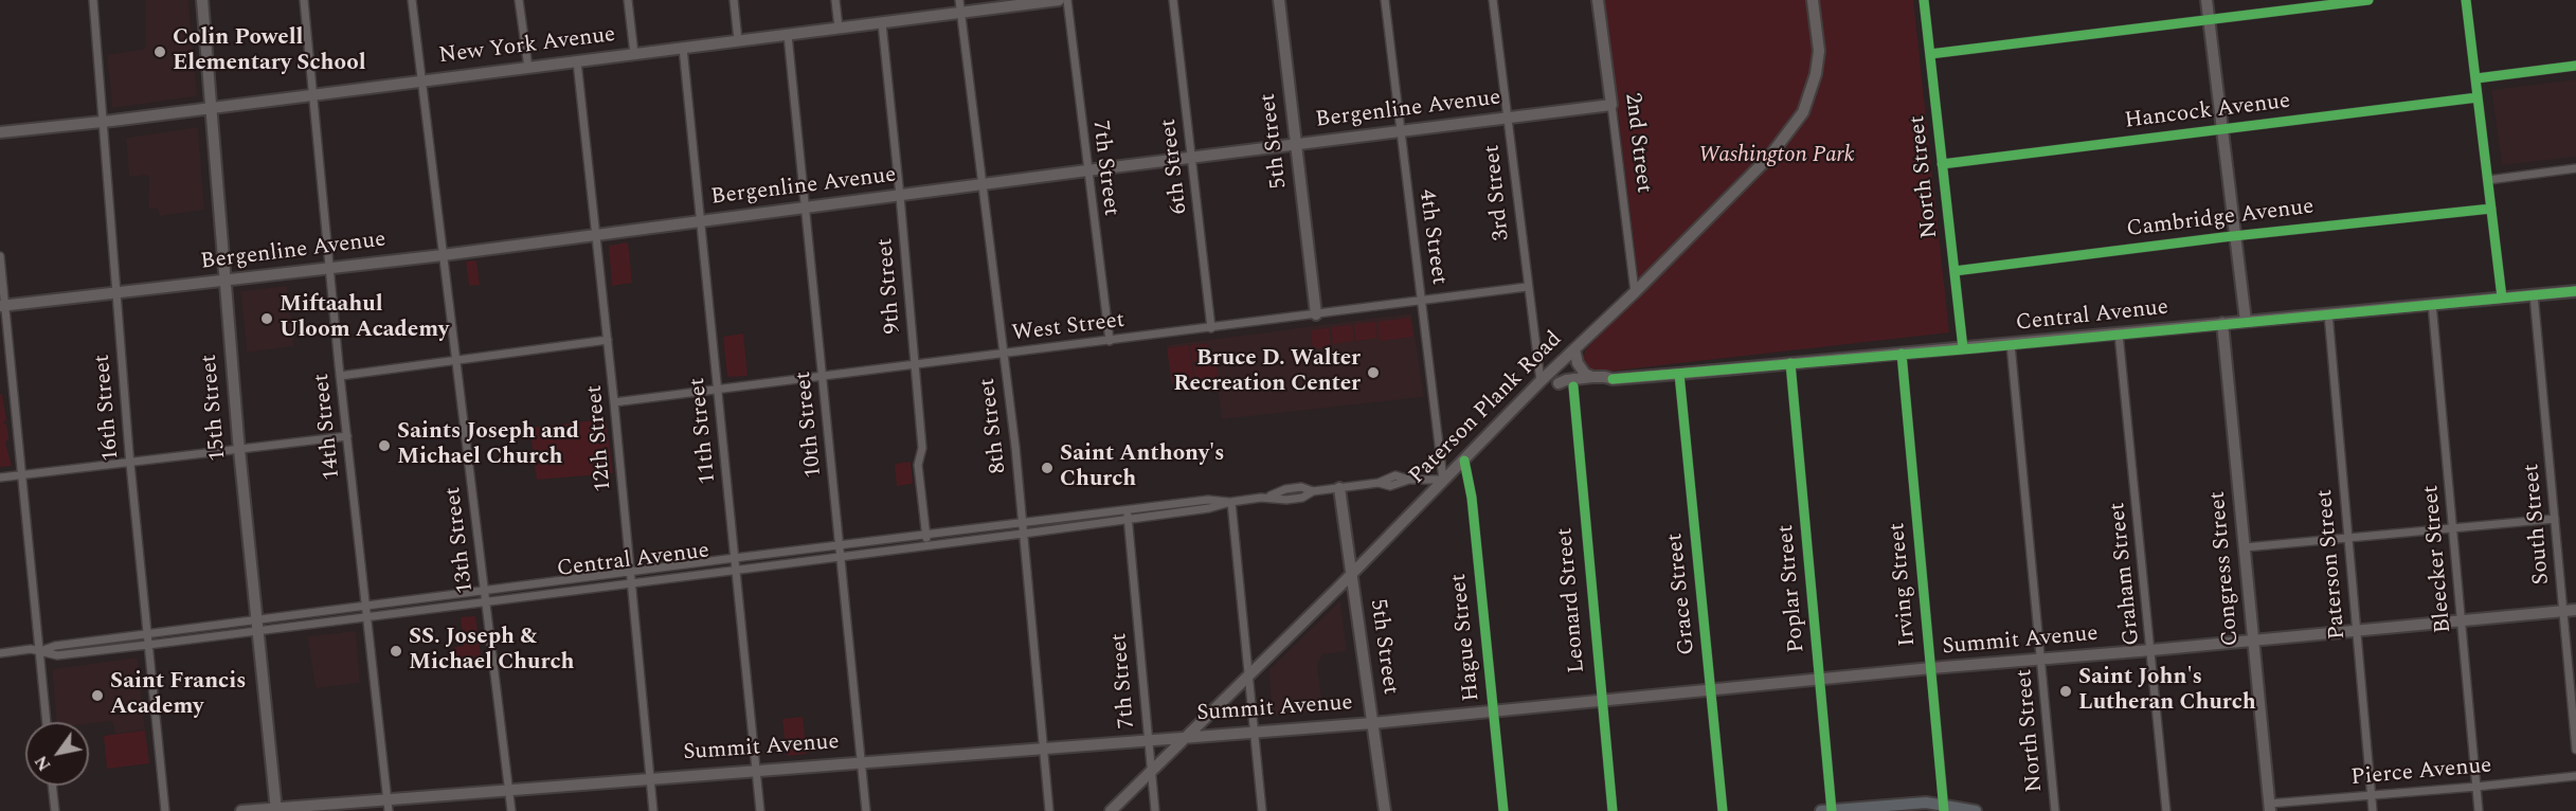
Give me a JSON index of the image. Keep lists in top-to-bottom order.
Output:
{
  "streets": {
    "street": [
      "New York Avenue",
      "Bergenline Avenue",
      "Hancock Avenue",
      "5th Street",
      "2nd Street",
      "6th Street",
      "7th Street",
      "North Street",
      "3rd Street",
      "Cambridge Avenue",
      "4th Street",
      "9th Street",
      "Central Avenue",
      "West Street",
      "16th Street",
      "15th Street",
      "Paterson Plank Road",
      "10th Street",
      "8th Street",
      "14th Street",
      "11th Street",
      "12th Street",
      "South Street",
      "13th Street",
      "Bleecker Street",
      "Paterson Street",
      "Congress Street",
      "Graham Street",
      "Irving Street",
      "Poplar Street",
      "Grace Street",
      "Leonard Street",
      "Hague Street",
      "Summit Avenue",
      "Pierce Avenue"
    ]
  },
  "crossings": [
    ["New York Avenue", "9th Street"],
    ["New York Avenue", "16th Street"],
    ["New York Avenue", "15th Street"],
    ["New York Avenue", "10th Street"],
    ["New York Avenue", "8th Street"],
    ["New York Avenue", "14th Street"],
    ["New York Avenue", "11th Street"],
    ["New York Avenue", "12th Street"],
    ["New York Avenue", "13th Street"],
    ["Bergenline Avenue", "5th Street"],
    ["Bergenline Avenue", "2nd Street"],
    ["Bergenline Avenue", "6th Street"],
    ["Bergenline Avenue", "7th Street"],
    ["Bergenline Avenue", "3rd Street"],
    ["Bergenline Avenue", "4th Street"],
    ["Bergenline Avenue", "9th Street"],
    ["Bergenline Avenue", "16th Street"],
    ["Bergenline Avenue", "15th Street"],
    ["Bergenline Avenue", "10th Street"],
    ["Bergenline Avenue", "8th Street"],
    ["Bergenline Avenue", "14th Street"],
    ["Bergenline Avenue", "11th Street"],
    ["Bergenline Avenue", "12th Street"],
    ["Bergenline Avenue", "13th Street"],
    ["Hancock Avenue", "North Street"],
    ["5th Street", "Central Avenue"],
    ["5th Street", "West Street"],
    ["5th Street", "Paterson Plank Road"],
    ["5th Street", "Summit Avenue"],
    ["2nd Street", "Paterson Plank Road"],
    ["6th Street", "West Street"],
    ["7th Street", "Central Avenue"],
    ["7th Street", "West Street"],
    ["7th Street", "Paterson Plank Road"],
    ["7th Street", "Summit Avenue"],
    ["North Street", "Cambridge Avenue"],
    ["North Street", "Central Avenue"],
    ["North Street", "Summit Avenue"],
    ["3rd Street", "Central Avenue"],
    ["3rd Street", "West Street"],
    ["3rd Street", "Paterson Plank Road"],
    ["4th Street", "Central Avenue"],
    ["4th Street", "West Street"],
    ["4th Street", "Paterson Plank Road"],
    ["9th Street", "Central Avenue"],
    ["9th Street", "West Street"],
    ["Central Avenue", "16th Street"],
    ["Central Avenue", "15th Street"],
    ["Central Avenue", "Paterson Plank Road"],
    ["Central Avenue", "10th Street"],
    ["Central Avenue", "8th Street"],
    ["Central Avenue", "14th Street"],
    ["Central Avenue", "11th Street"],
    ["Central Avenue", "12th Street"],
    ["Central Avenue", "South Street"],
    ["Central Avenue", "13th Street"],
    ["Central Avenue", "Bleecker Street"],
    ["Central Avenue", "Paterson Street"],
    ["Central Avenue", "Congress Street"],
    ["Central Avenue", "Graham Street"],
    ["Central Avenue", "Irving Street"],
    ["Central Avenue", "Poplar Street"],
    ["Central Avenue", "Grace Street"],
    ["Central Avenue", "Leonard Street"],
    ["West Street", "10th Street"],
    ["West Street", "8th Street"],
    ["West Street", "11th Street"],
    ["West Street", "12th Street"],
    ["15th Street", "Summit Avenue"],
    ["Paterson Plank Road", "Hague Street"],
    ["Paterson Plank Road", "Summit Avenue"],
    ["10th Street", "Summit Avenue"],
    ["8th Street", "Summit Avenue"],
    ["14th Street", "Summit Avenue"],
    ["11th Street", "Summit Avenue"],
    ["12th Street", "Summit Avenue"],
    ["South Street", "Summit Avenue"],
    ["13th Street", "Summit Avenue"],
    ["Bleecker Street", "Summit Avenue"],
    ["Bleecker Street", "Pierce Avenue"],
    ["Paterson Street", "Summit Avenue"],
    ["Paterson Street", "Pierce Avenue"],
    ["Congress Street", "Summit Avenue"],
    ["Congress Street", "Pierce Avenue"],
    ["Graham Street", "Summit Avenue"],
    ["Irving Street", "Summit Avenue"],
    ["Poplar Street", "Summit Avenue"],
    ["Grace Street", "Summit Avenue"],
    ["Leonard Street", "Summit Avenue"],
    ["Hague Street", "Summit Avenue"]
  ],
  "parks": ["Washington Park"],
  "places": [
    "Colin Powell Elementary School",
    "Miftaahul Uloom Academy",
    "Bruce D. Walter Recreation Center",
    "Saints Joseph and Michael Church",
    "Saint Anthony's Church",
    "SS. Joseph & Michael Church",
    "Saint John's Lutheran Church",
    "Saint Francis Academy"
  ],
  "north": "bottom left"
}
